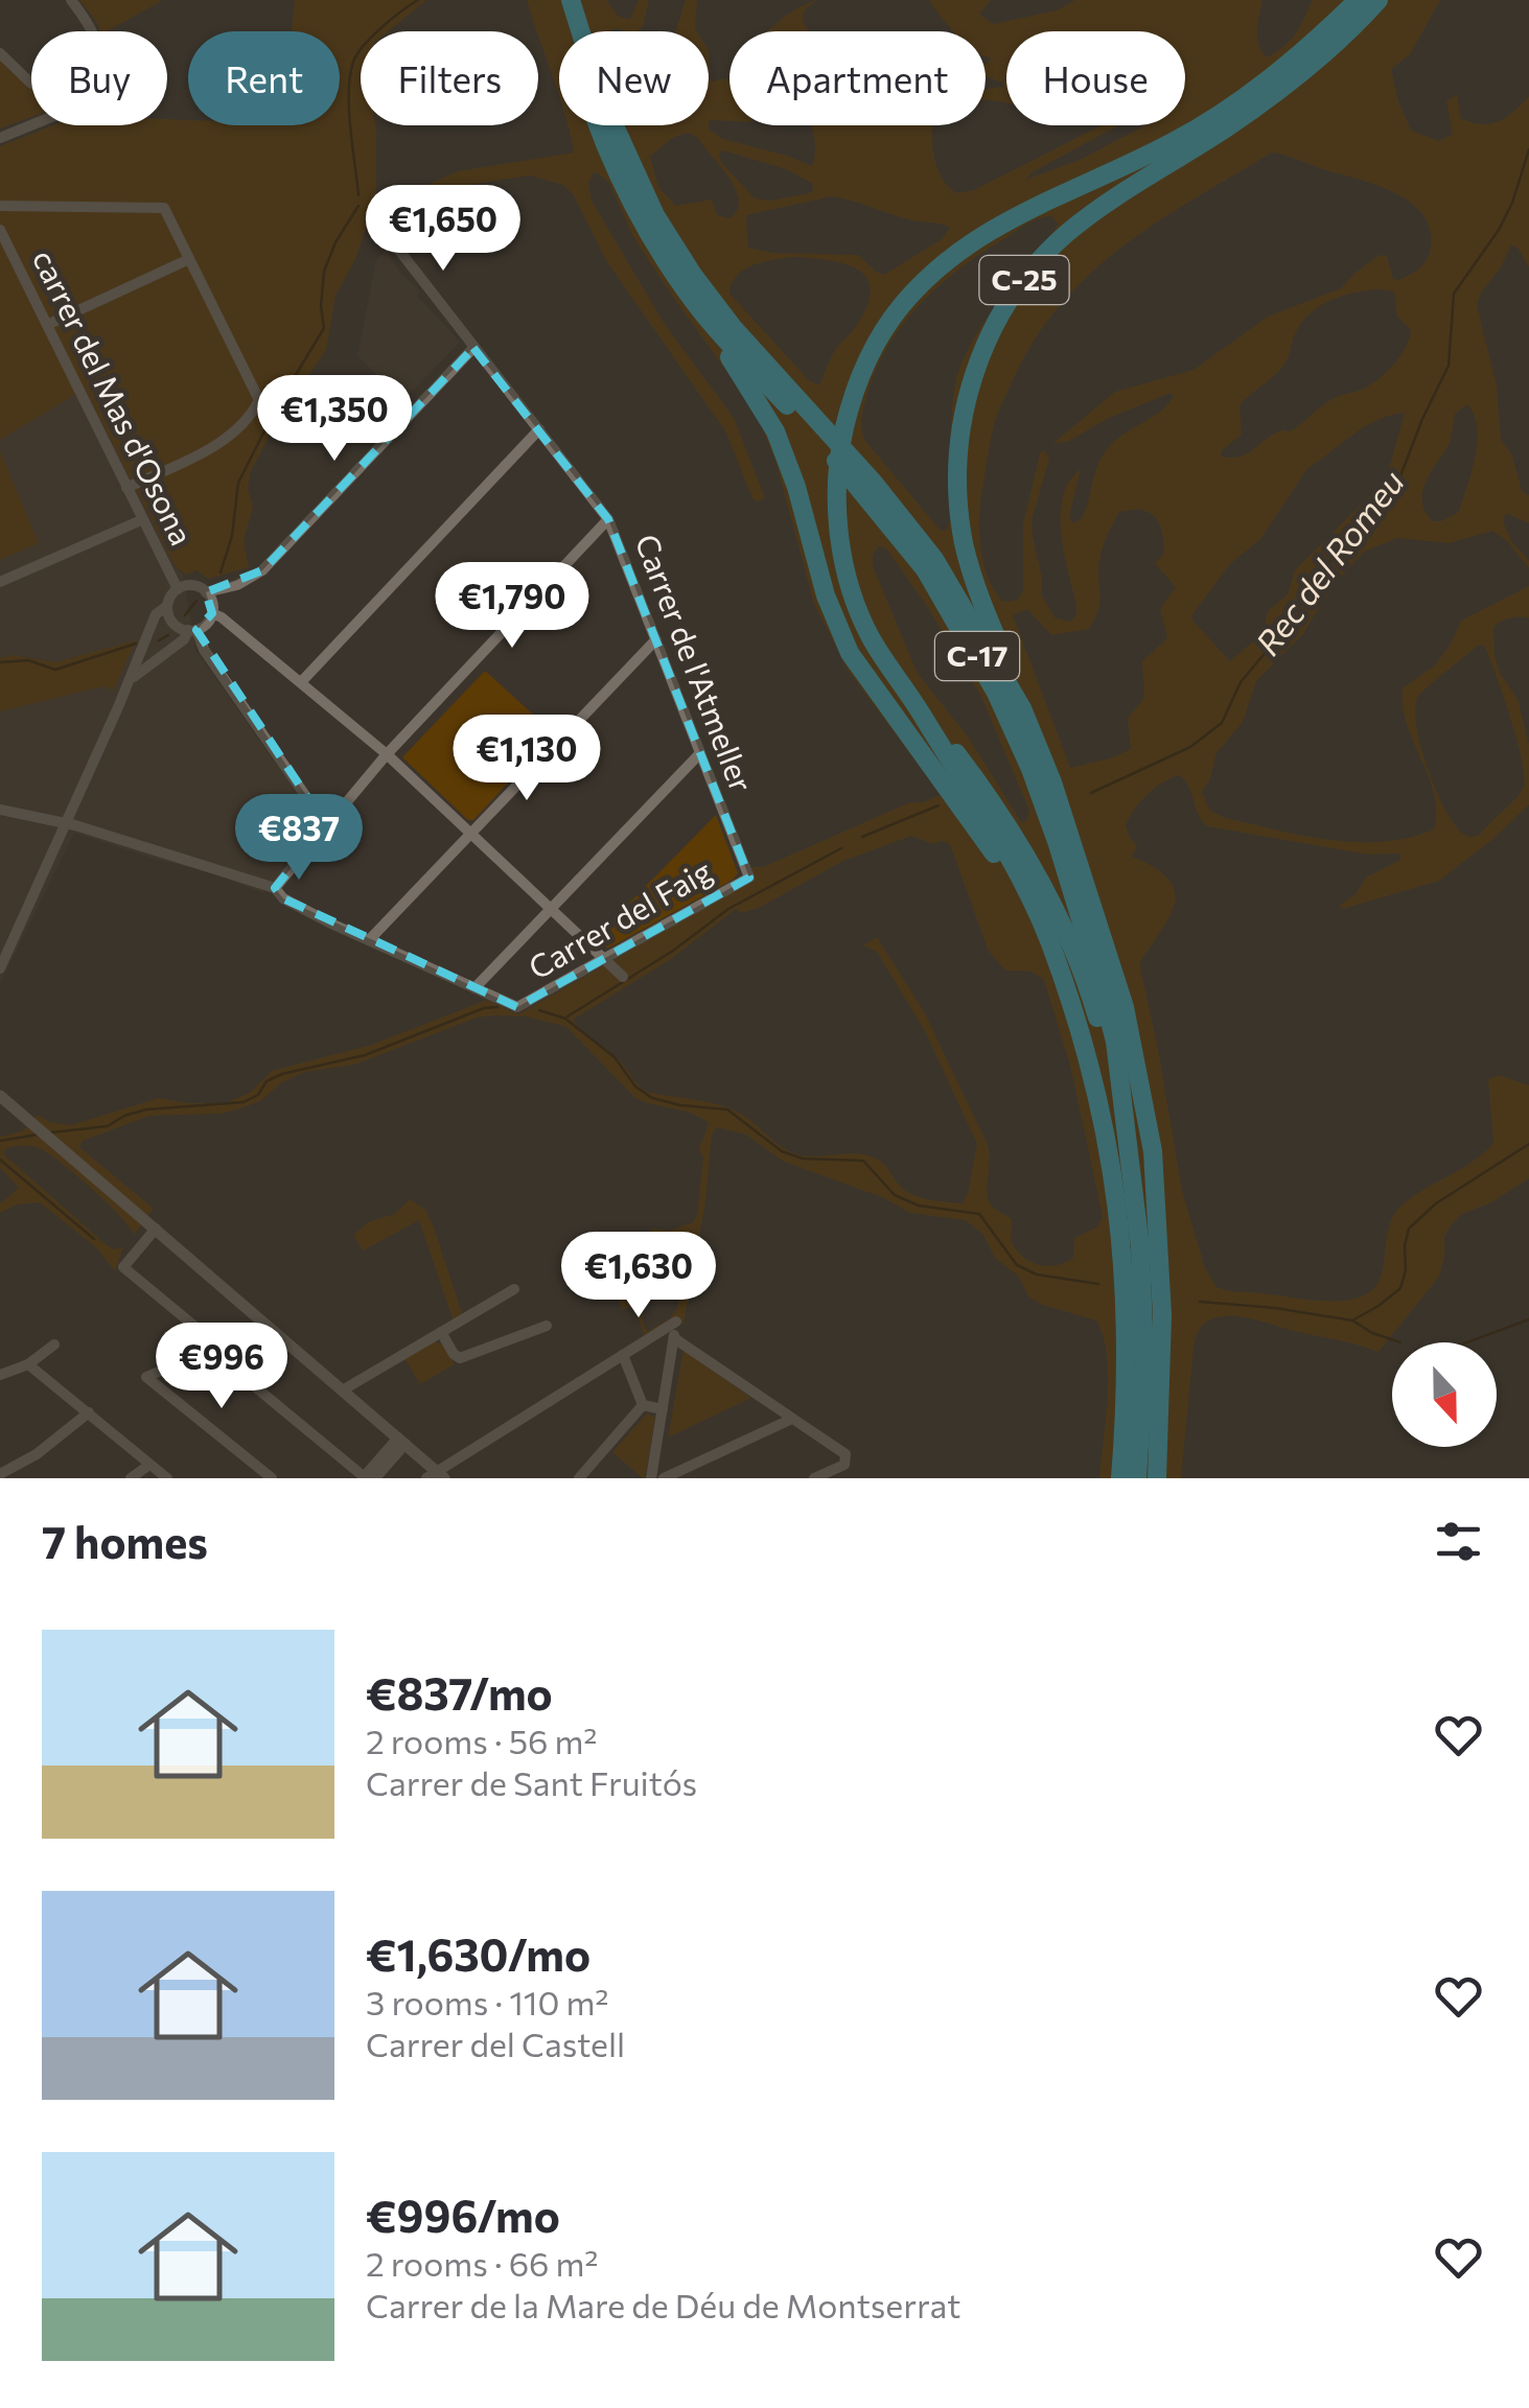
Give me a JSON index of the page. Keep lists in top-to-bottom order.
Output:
{
  "streets": {
    "highway": ["C-25", "C-17"],
    "street": ["carrer del Mas d'Osona", "Carrer de l'Atmeller", "Carrer del Faig"]
  },
  "crossings": [
    ["C-25", "C-17"],
    ["Carrer de l'Atmeller", "Carrer del Faig"]
  ],
  "water": ["Rec del Romeu"],
  "north": "bottom",
  "page": {
    "chip": [
      "Buy",
      "Rent",
      "Filters",
      "New",
      "Apartment",
      "House"
    ],
    "price": [
      "€1,650",
      "€1,350",
      "€1,790",
      "€1,130",
      "€837",
      "€1,630",
      "€996"
    ],
    "heading": "7 homes",
    "list": [
      {
        "name": "€837/mo",
        "note": "2 rooms · 56 m² · Carrer de Sant Fruitós"
      },
      {
        "name": "€1,630/mo",
        "note": "3 rooms · 110 m² · Carrer del Castell"
      },
      {
        "name": "€996/mo",
        "note": "2 rooms · 66 m² · Carrer de la Mare de Déu de Montserrat"
      }
    ]
  }
}
